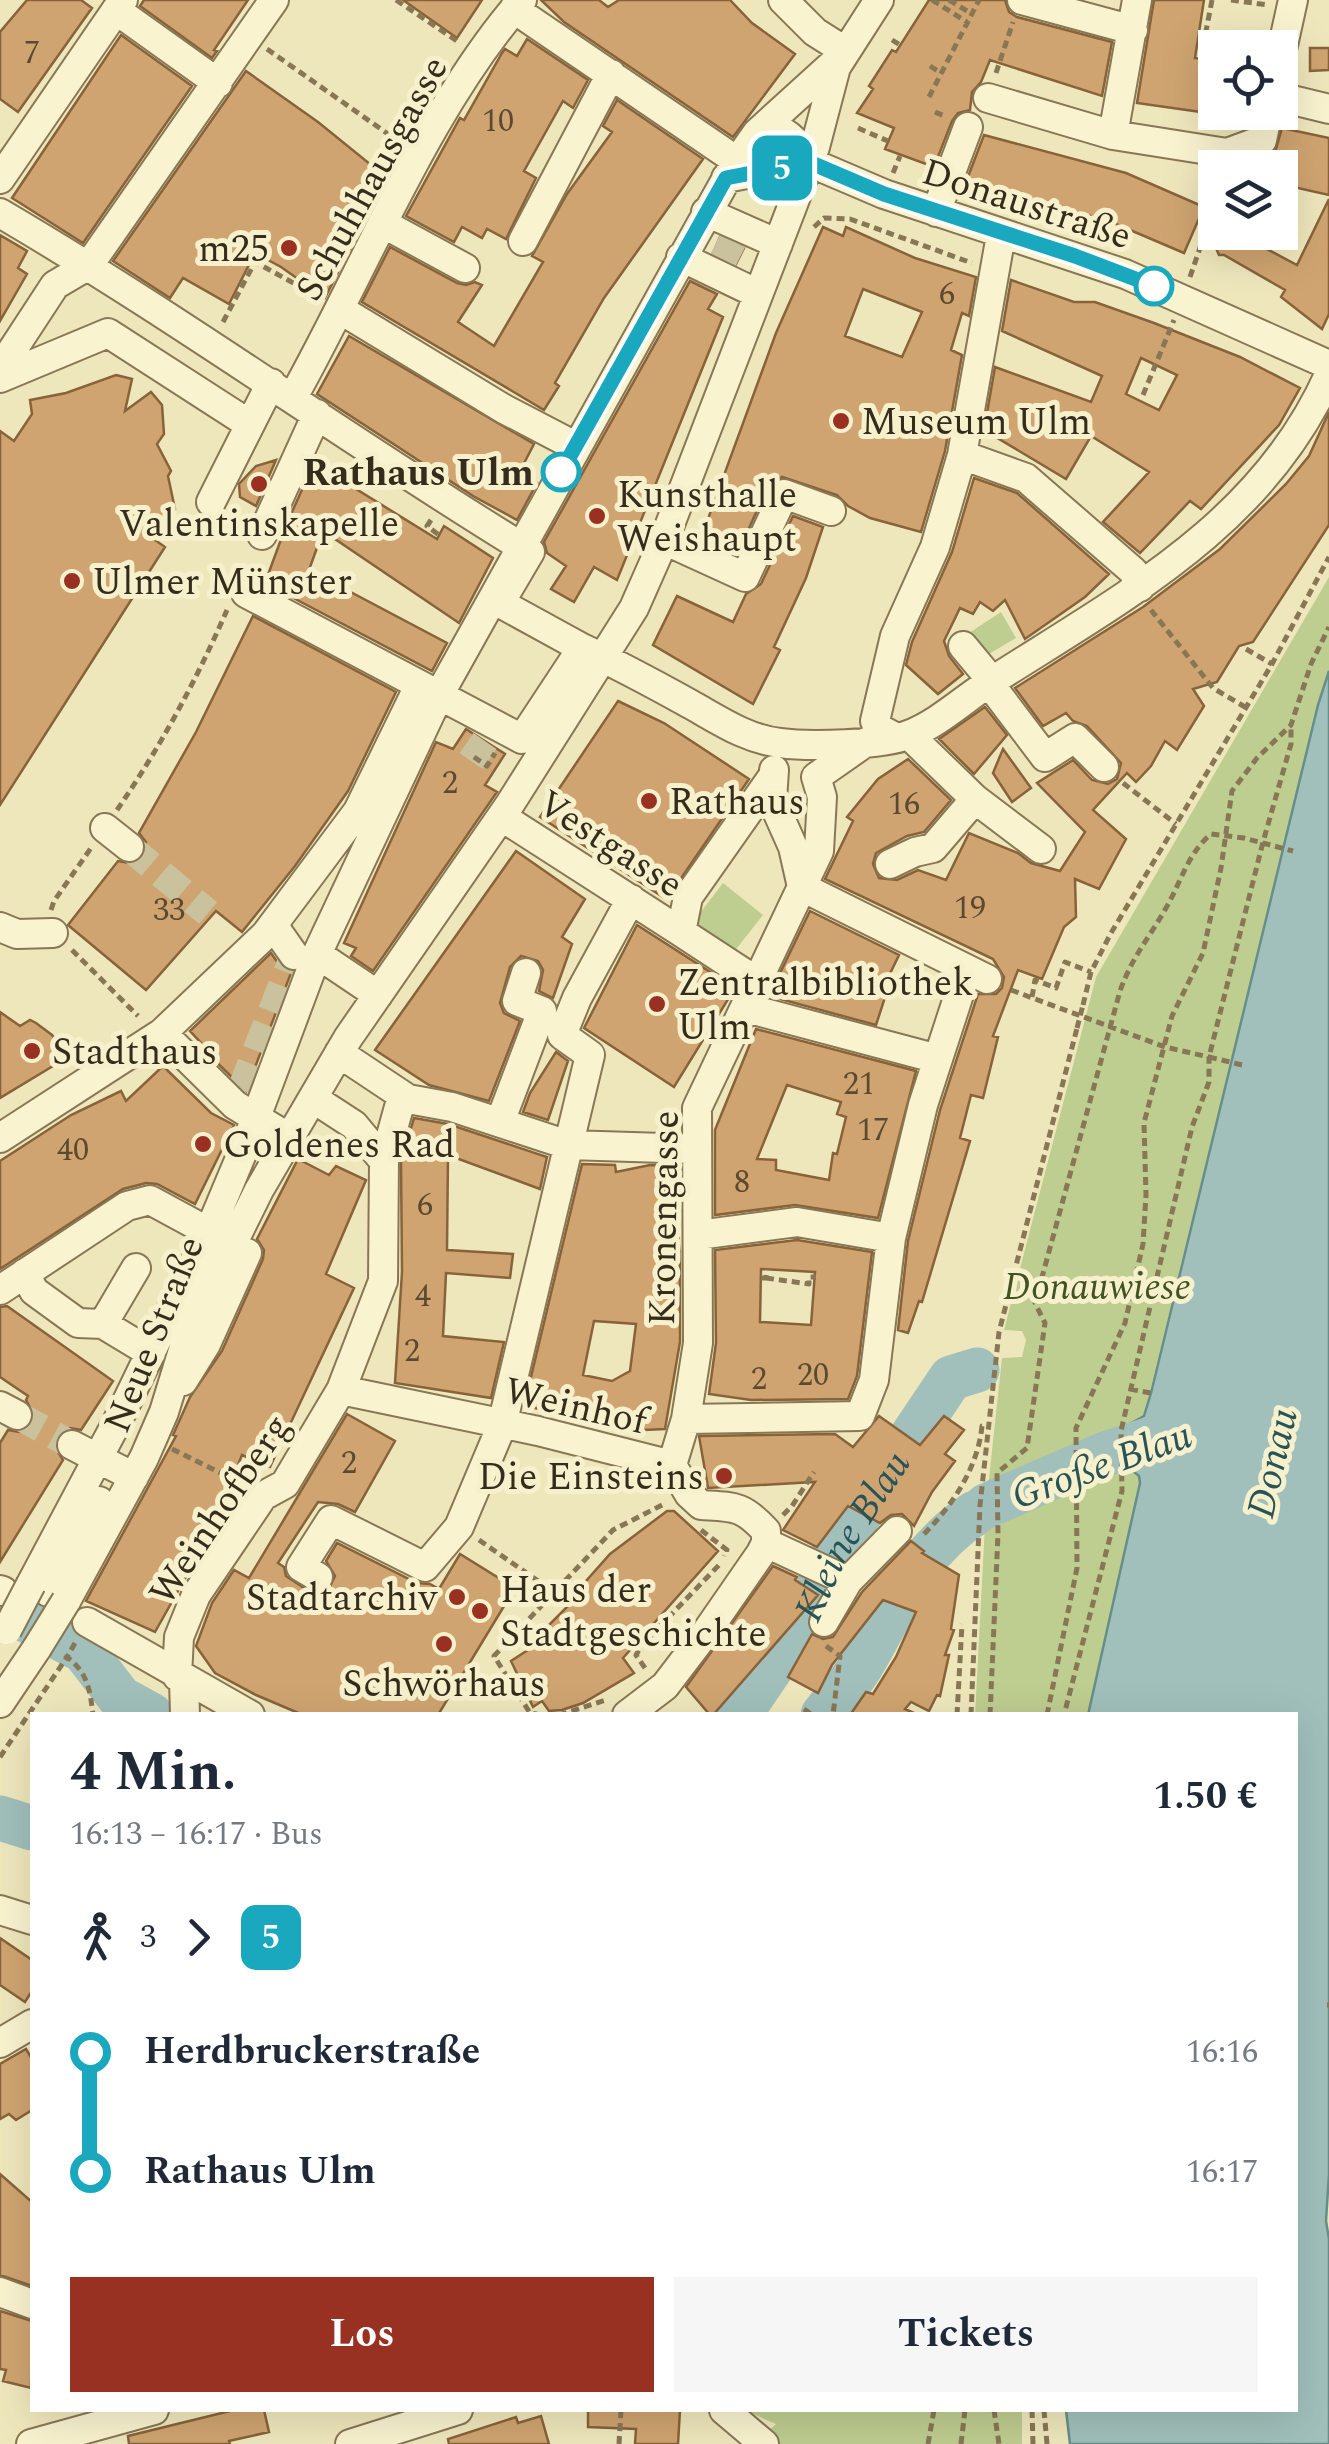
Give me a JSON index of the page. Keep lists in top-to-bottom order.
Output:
{
  "streets": {
    "street": [
      "Schuhhausgasse",
      "Donaustraße",
      "Vestgasse",
      "Kronengasse",
      "Neue Straße",
      "Weinhof",
      "Weinhofberg"
    ]
  },
  "crossings": [
    ["Donaustraße", "Neue Straße"],
    ["Vestgasse", "Kronengasse"],
    ["Vestgasse", "Neue Straße"],
    ["Kronengasse", "Weinhof"],
    ["Weinhof", "Weinhofberg"]
  ],
  "water": ["Donau", "Große Blau", "Kleine Blau"],
  "parks": ["Donauwiese"],
  "places": [
    "m25",
    "Museum Ulm",
    "Rathaus Ulm",
    "Valentinskapelle",
    "Kunsthalle Weishaupt",
    "Ulmer Münster",
    "Rathaus",
    "Zentralbibliothek Ulm",
    "Stadthaus",
    "Goldenes Rad",
    "Die Einsteins",
    "Stadtarchiv",
    "Haus der Stadtgeschichte",
    "Schwörhaus"
  ],
  "lines": ["bus line 5"],
  "house_numbers": [
    "7",
    "10",
    "6",
    "2",
    "16",
    "19",
    "33",
    "21",
    "17",
    "40",
    "8",
    "6",
    "4",
    "2",
    "20",
    "2",
    "2"
  ],
  "page": {
    "on_map": "5",
    "heading": ["4 Min.", "16:13 – 16:17 · Bus", "1.50 €"],
    "legs": ["3", "5"],
    "list": [
      {
        "name": "Herdbruckerstraße",
        "value": "16:16"
      },
      {
        "name": "Rathaus Ulm",
        "value": "16:17"
      }
    ],
    "buttons": ["Los", "Tickets"]
  }
}
